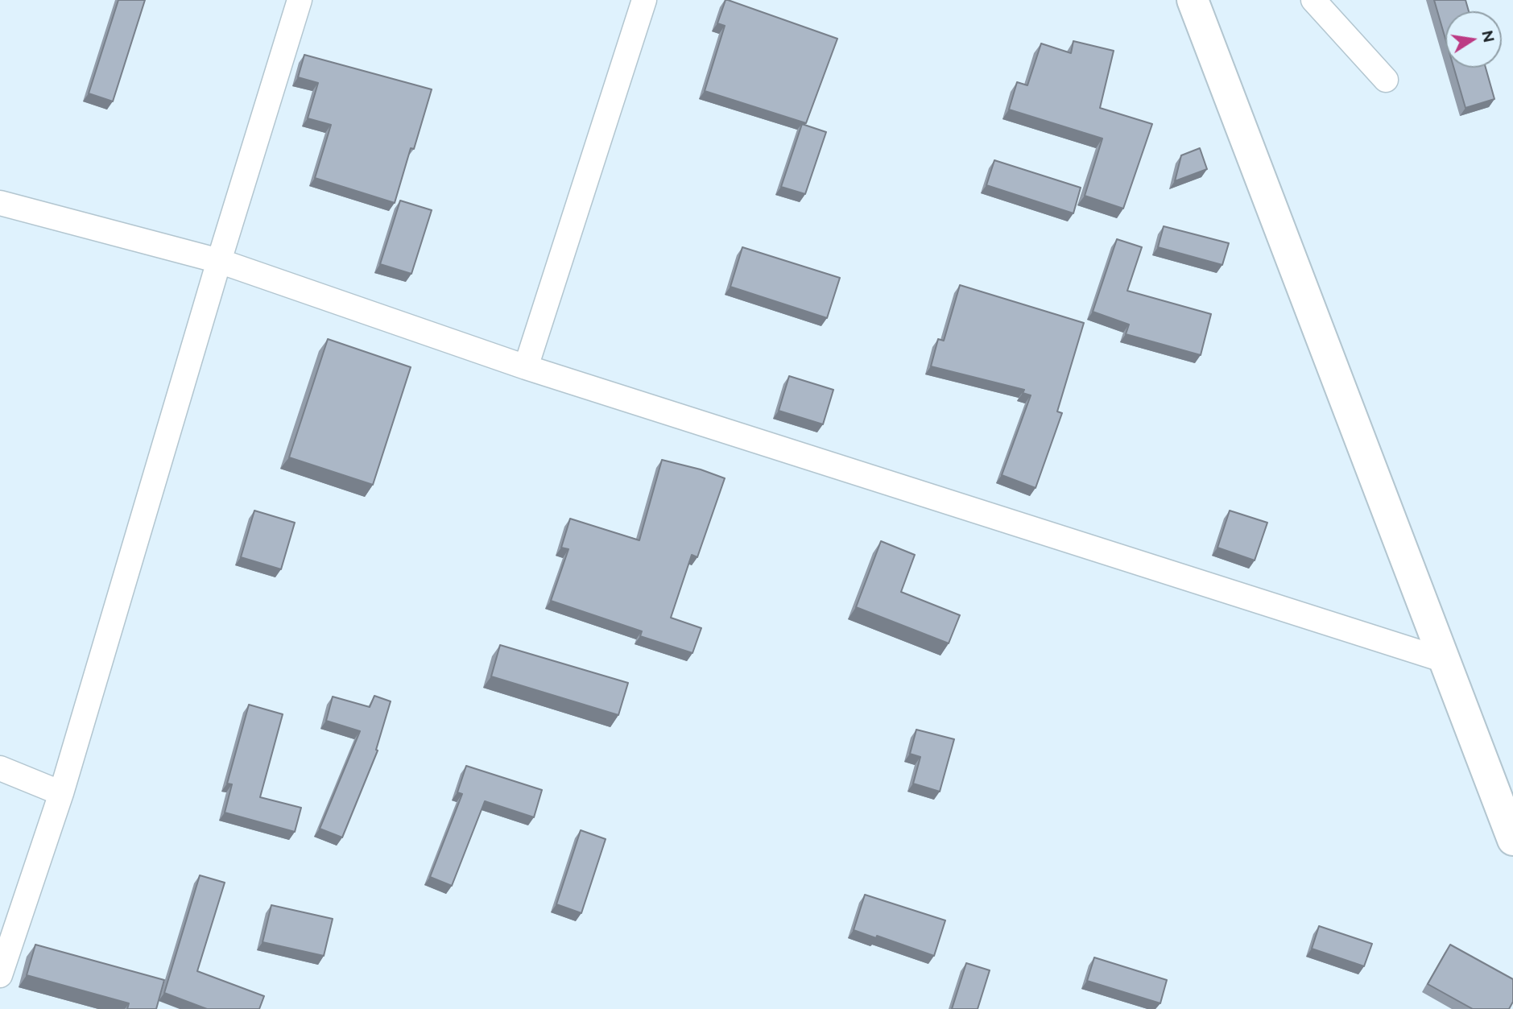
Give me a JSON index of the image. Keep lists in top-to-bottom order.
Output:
{
  "north": "right"
}
